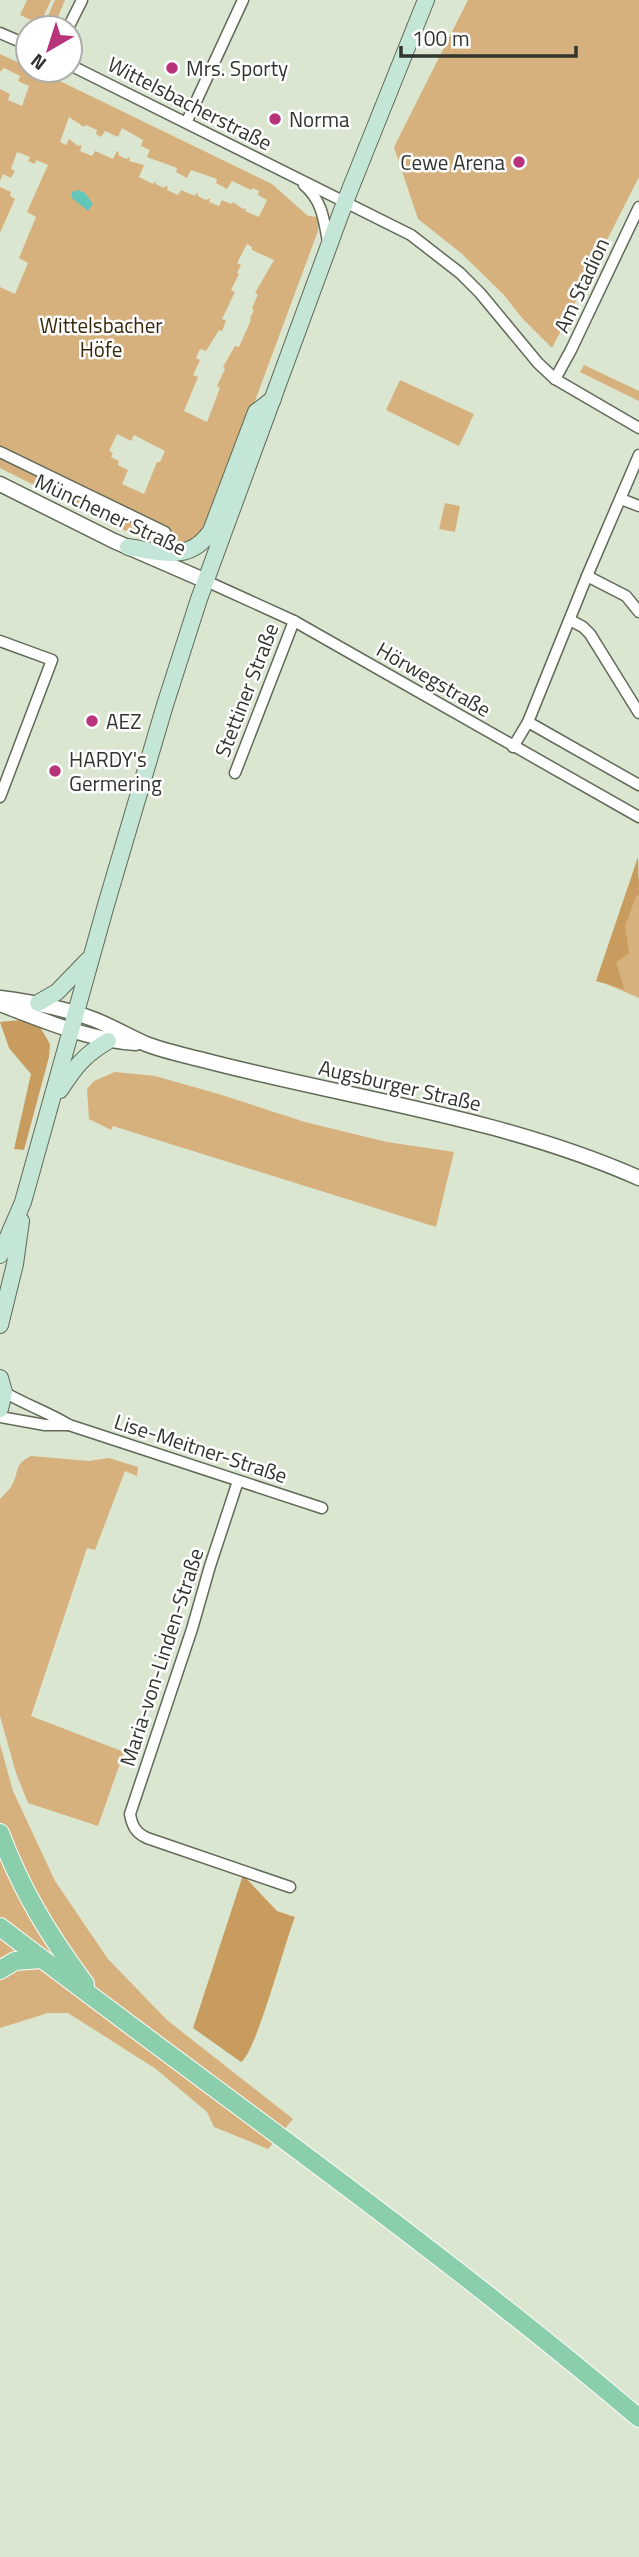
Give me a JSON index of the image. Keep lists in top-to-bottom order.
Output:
{
  "streets": {
    "street": [
      "Wittelsbacherstraße",
      "Am Stadion",
      "Münchener Straße",
      "Hörwegstraße",
      "Stettiner Straße",
      "Augsburger Straße",
      "Lise-Meitner-Straße",
      "Maria-von-Linden-Straße"
    ]
  },
  "crossings": [
    ["Wittelsbacherstraße", "Am Stadion"],
    ["Münchener Straße", "Hörwegstraße"],
    ["Hörwegstraße", "Stettiner Straße"],
    ["Lise-Meitner-Straße", "Maria-von-Linden-Straße"]
  ],
  "parks": ["Wittelsbacher Höfe"],
  "places": [
    "Mrs. Sporty",
    "Norma",
    "Cewe Arena",
    "AEZ",
    "HARDY's Germering"
  ],
  "scale_bar": "100 m",
  "north": "bottom left"
}
